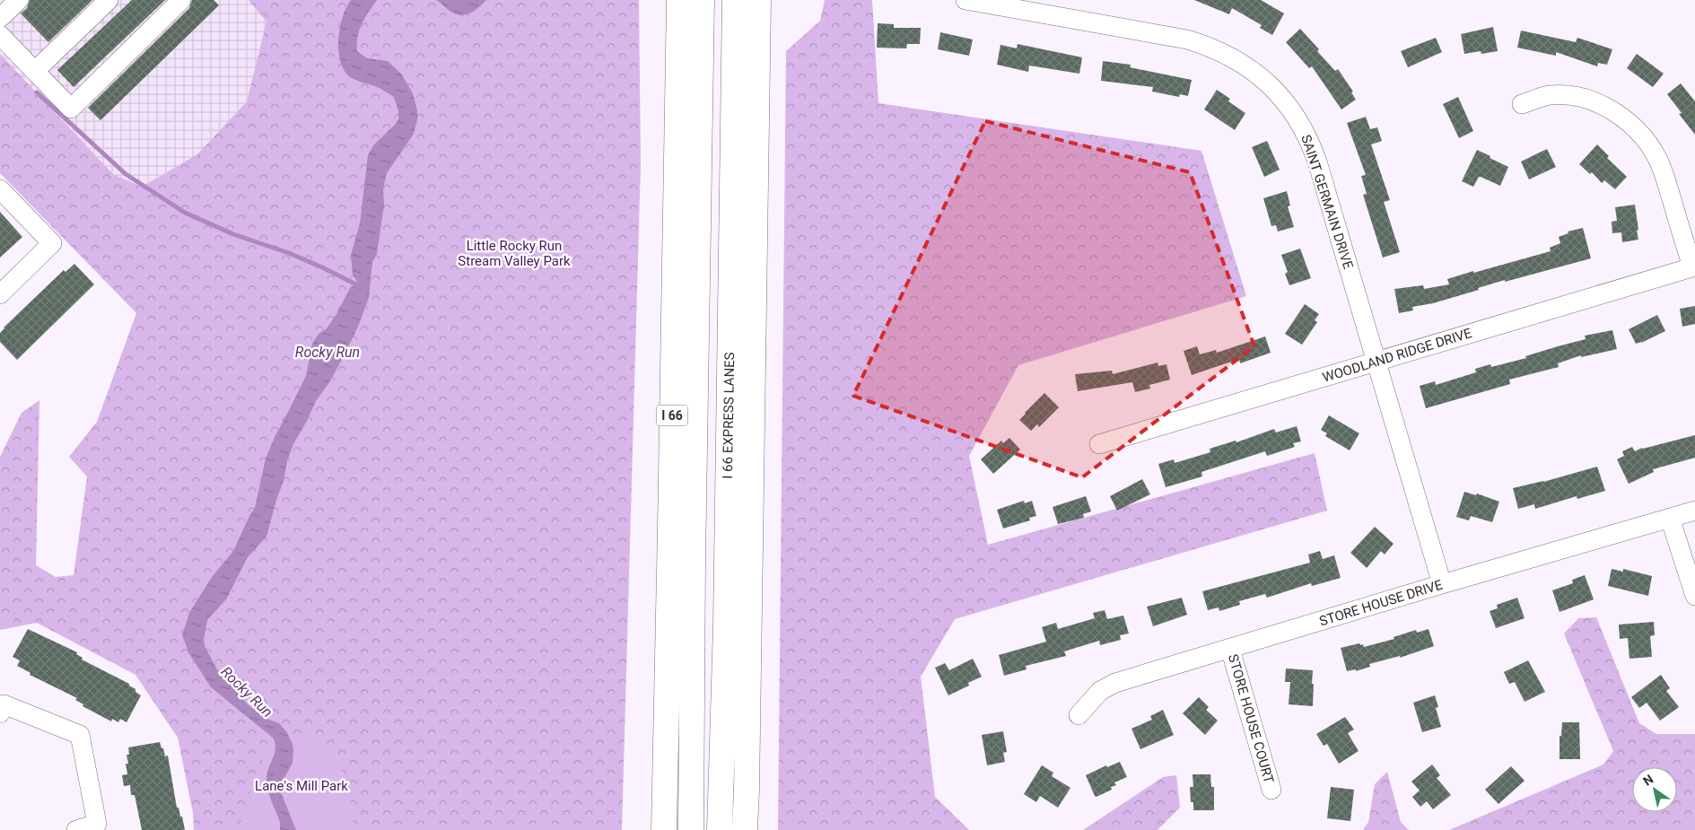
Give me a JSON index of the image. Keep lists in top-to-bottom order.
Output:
{
  "streets": {
    "highway": ["I 66", "I 66 EXPRESS LANES"],
    "street": [
      "SAINT GERMAIN DRIVE",
      "WOODLAND RIDGE DRIVE",
      "STORE HOUSE DRIVE",
      "STORE HOUSE COURT"
    ]
  },
  "crossings": [
    ["SAINT GERMAIN DRIVE", "WOODLAND RIDGE DRIVE"],
    ["SAINT GERMAIN DRIVE", "STORE HOUSE DRIVE"],
    ["STORE HOUSE DRIVE", "STORE HOUSE COURT"]
  ],
  "water": ["Rocky Run"],
  "parks": ["Little Rocky Run Stream Valley Park", "Lane's Mill Park"],
  "north": "top left"
}
